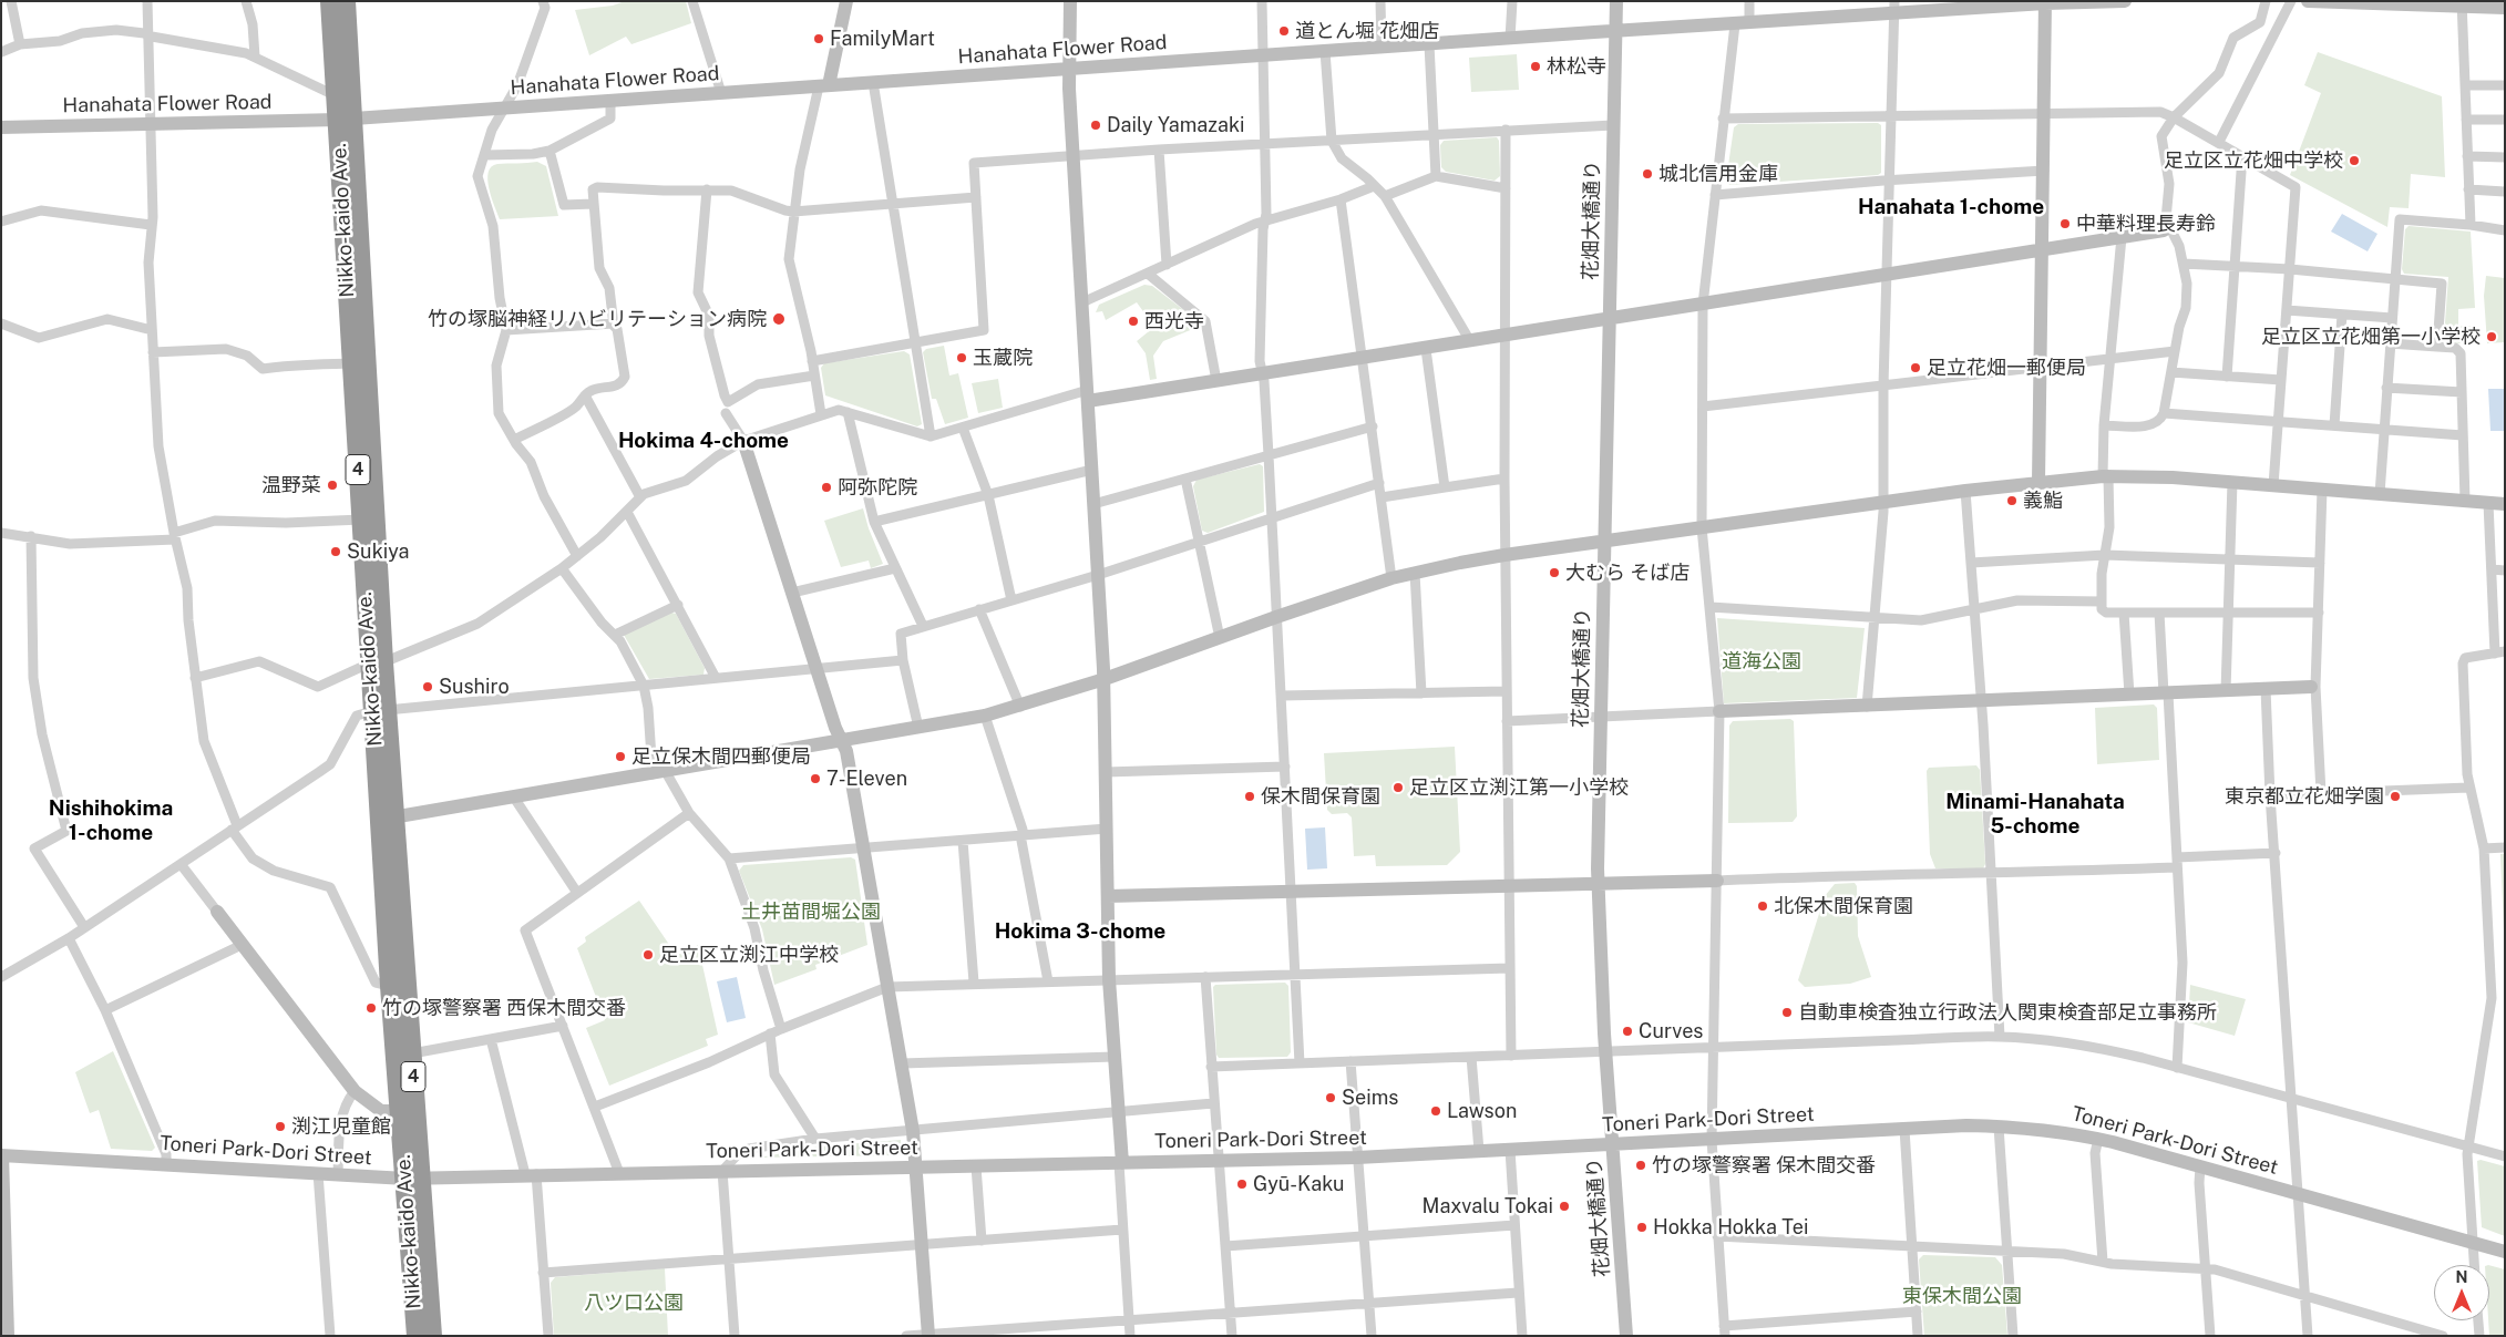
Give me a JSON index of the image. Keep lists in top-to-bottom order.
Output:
{
  "streets": {
    "highway": ["Nikko-kaido Ave.", "4"],
    "street": ["Hanahata Flower Road", "花畑大橋通り", "Toneri Park-Dori Street"]
  },
  "crossings": [
    ["Hanahata Flower Road", "Nikko-kaido Ave."],
    ["Hanahata Flower Road", "花畑大橋通り"],
    ["Nikko-kaido Ave.", "Toneri Park-Dori Street"],
    ["花畑大橋通り", "Toneri Park-Dori Street"]
  ],
  "districts": [
    "Hanahata 1-chome",
    "Hokima 4-chome",
    "Minami-Hanahata 5-chome",
    "Nishihokima 1-chome",
    "Hokima 3-chome"
  ],
  "parks": [
    "道海公園",
    "土井苗間堀公園",
    "東保木間公園",
    "八ツ口公園"
  ],
  "places": [
    "道とん堀 花畑店",
    "FamilyMart",
    "林松寺",
    "Daily Yamazaki",
    "足立区立花畑中学校",
    "城北信用金庫",
    "中華料理長寿鈴",
    "竹の塚脳神経リハビリテーション病院",
    "西光寺",
    "足立区立花畑第一小学校",
    "玉蔵院",
    "足立花畑一郵便局",
    "温野菜",
    "阿弥陀院",
    "義鮨",
    "Sukiya",
    "大むら そば店",
    "Sushiro",
    "足立保木間四郵便局",
    "7-Eleven",
    "足立区立渕江第一小学校",
    "保木間保育園",
    "東京都立花畑学園",
    "北保木間保育園",
    "足立区立渕江中学校",
    "竹の塚警察署 西保木間交番",
    "自動車検査独立行政法人関東検査部足立事務所",
    "Curves",
    "Seims",
    "Lawson",
    "渕江児童館",
    "竹の塚警察署 保木間交番",
    "Gyū-Kaku",
    "Maxvalu Tokai",
    "Hokka Hokka Tei"
  ],
  "north": "top"
}
